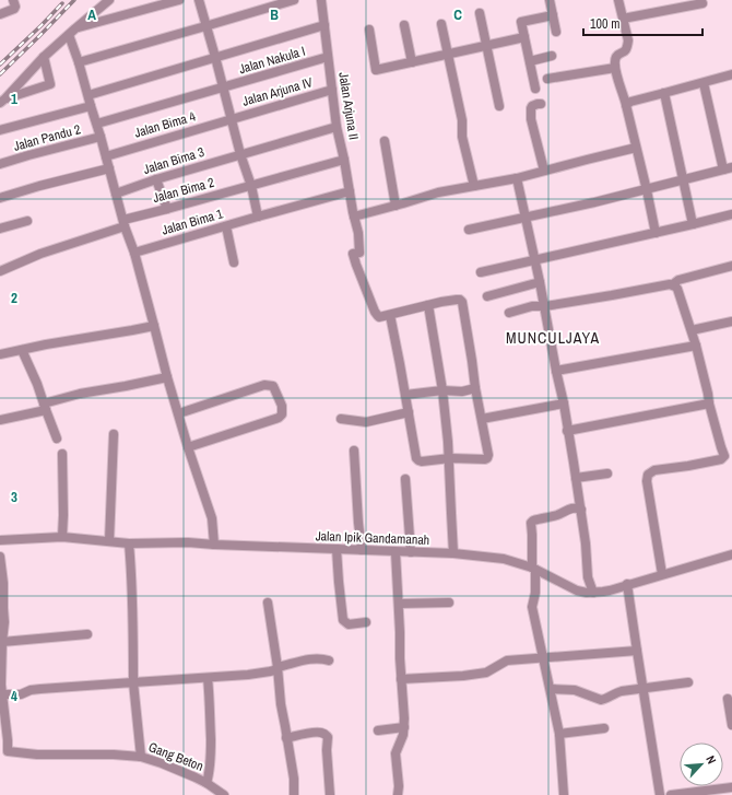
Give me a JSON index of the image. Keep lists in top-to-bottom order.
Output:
{
  "streets": {
    "street": [
      "Jalan Nakula I",
      "Jalan Arjuna IV",
      "Jalan Arjuna II",
      "Jalan Bima 4",
      "Jalan Pandu 2",
      "Jalan Bima 3",
      "Jalan Bima 2",
      "Jalan Bima 1",
      "Jalan Ipik Gandamanah",
      "Gang Beton"
    ]
  },
  "crossings": [
    ["Jalan Nakula I", "Jalan Arjuna II"],
    ["Jalan Arjuna IV", "Jalan Arjuna II"],
    ["Jalan Arjuna IV", "Jalan Bima 4"],
    ["Jalan Arjuna II", "Jalan Bima 3"],
    ["Jalan Arjuna II", "Jalan Bima 2"],
    ["Jalan Arjuna II", "Jalan Bima 1"]
  ],
  "districts": ["MUNCULJAYA"],
  "scale_bar": "100 m",
  "north": "top right",
  "grid": {
    "columns": ["A", "B", "C"],
    "rows": [
      "1",
      "2",
      "3",
      "4"
    ]
  }
}
